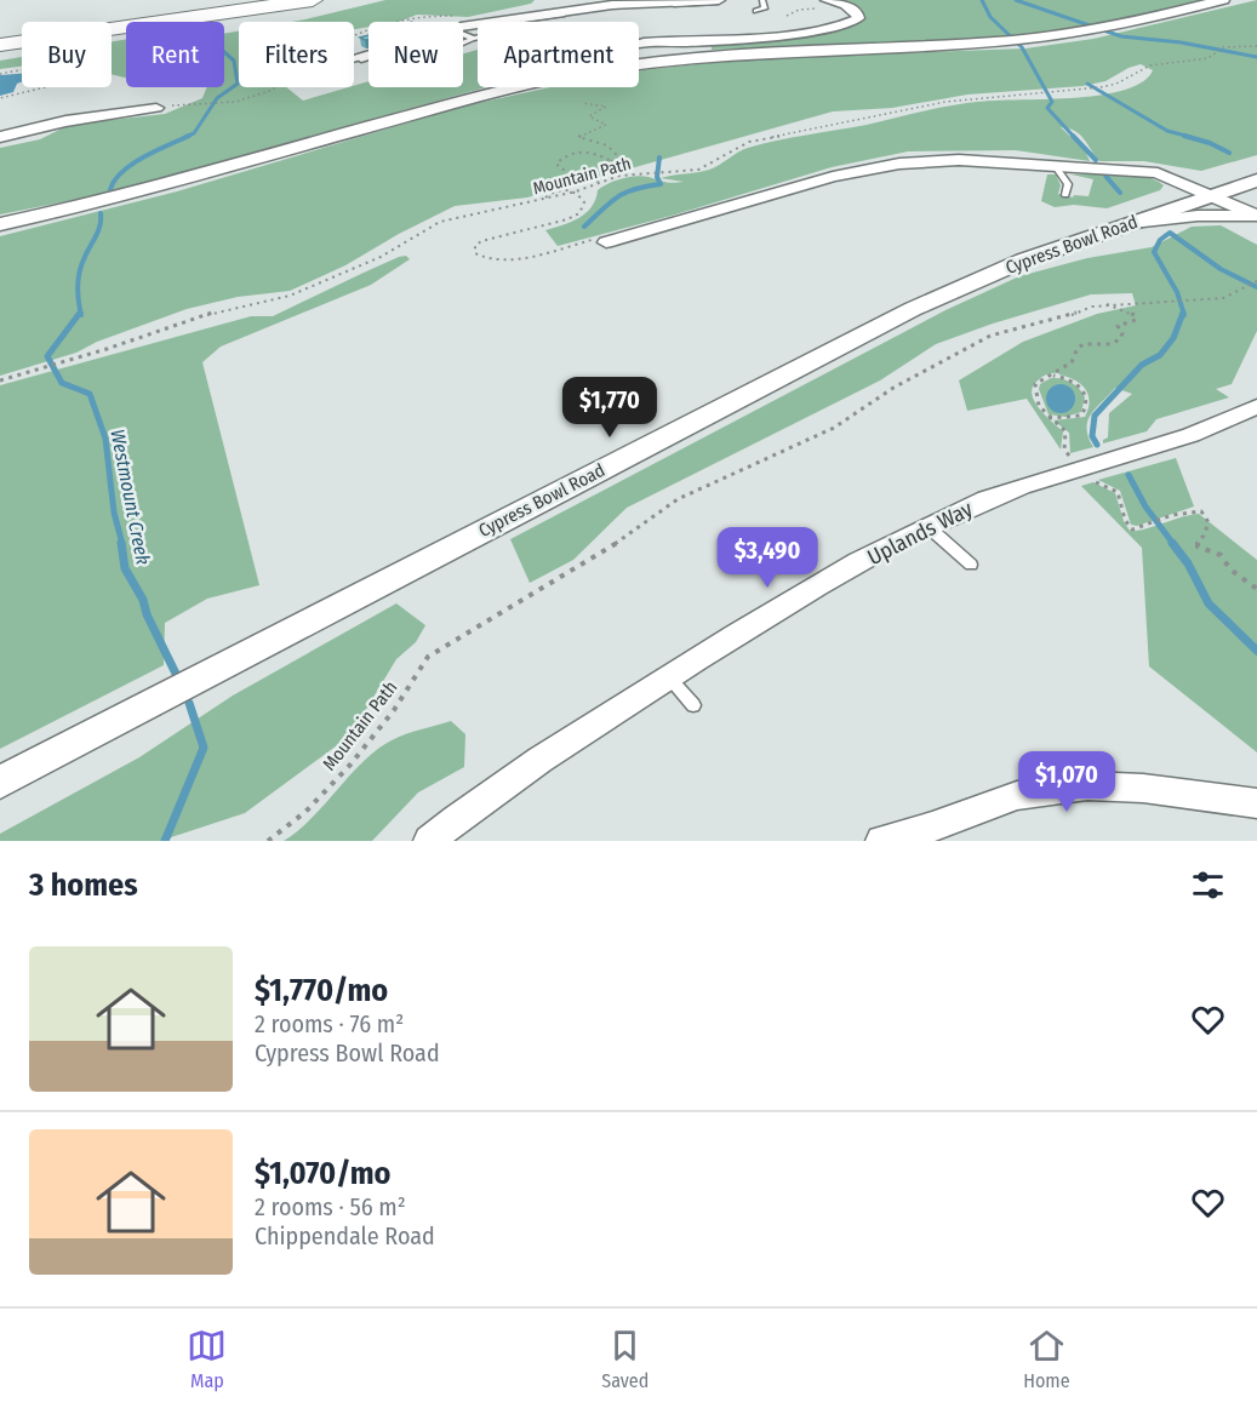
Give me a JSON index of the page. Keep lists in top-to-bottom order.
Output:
{
  "streets": {
    "street": ["Cypress Bowl Road", "Uplands Way"],
    "path": ["Mountain Path"]
  },
  "water": ["Westmount Creek"],
  "page": {
    "chip": [
      "Buy",
      "Rent",
      "Filters",
      "New",
      "Apartment"
    ],
    "price": ["$1,770", "$3,490", "$1,070"],
    "heading": "3 homes",
    "list": [
      {
        "name": "$1,770/mo",
        "note": "2 rooms · 76 m² · Cypress Bowl Road"
      },
      {
        "name": "$1,070/mo",
        "note": "2 rooms · 56 m² · Chippendale Road"
      }
    ],
    "tabs": ["Map", "Saved", "Home"]
  }
}
